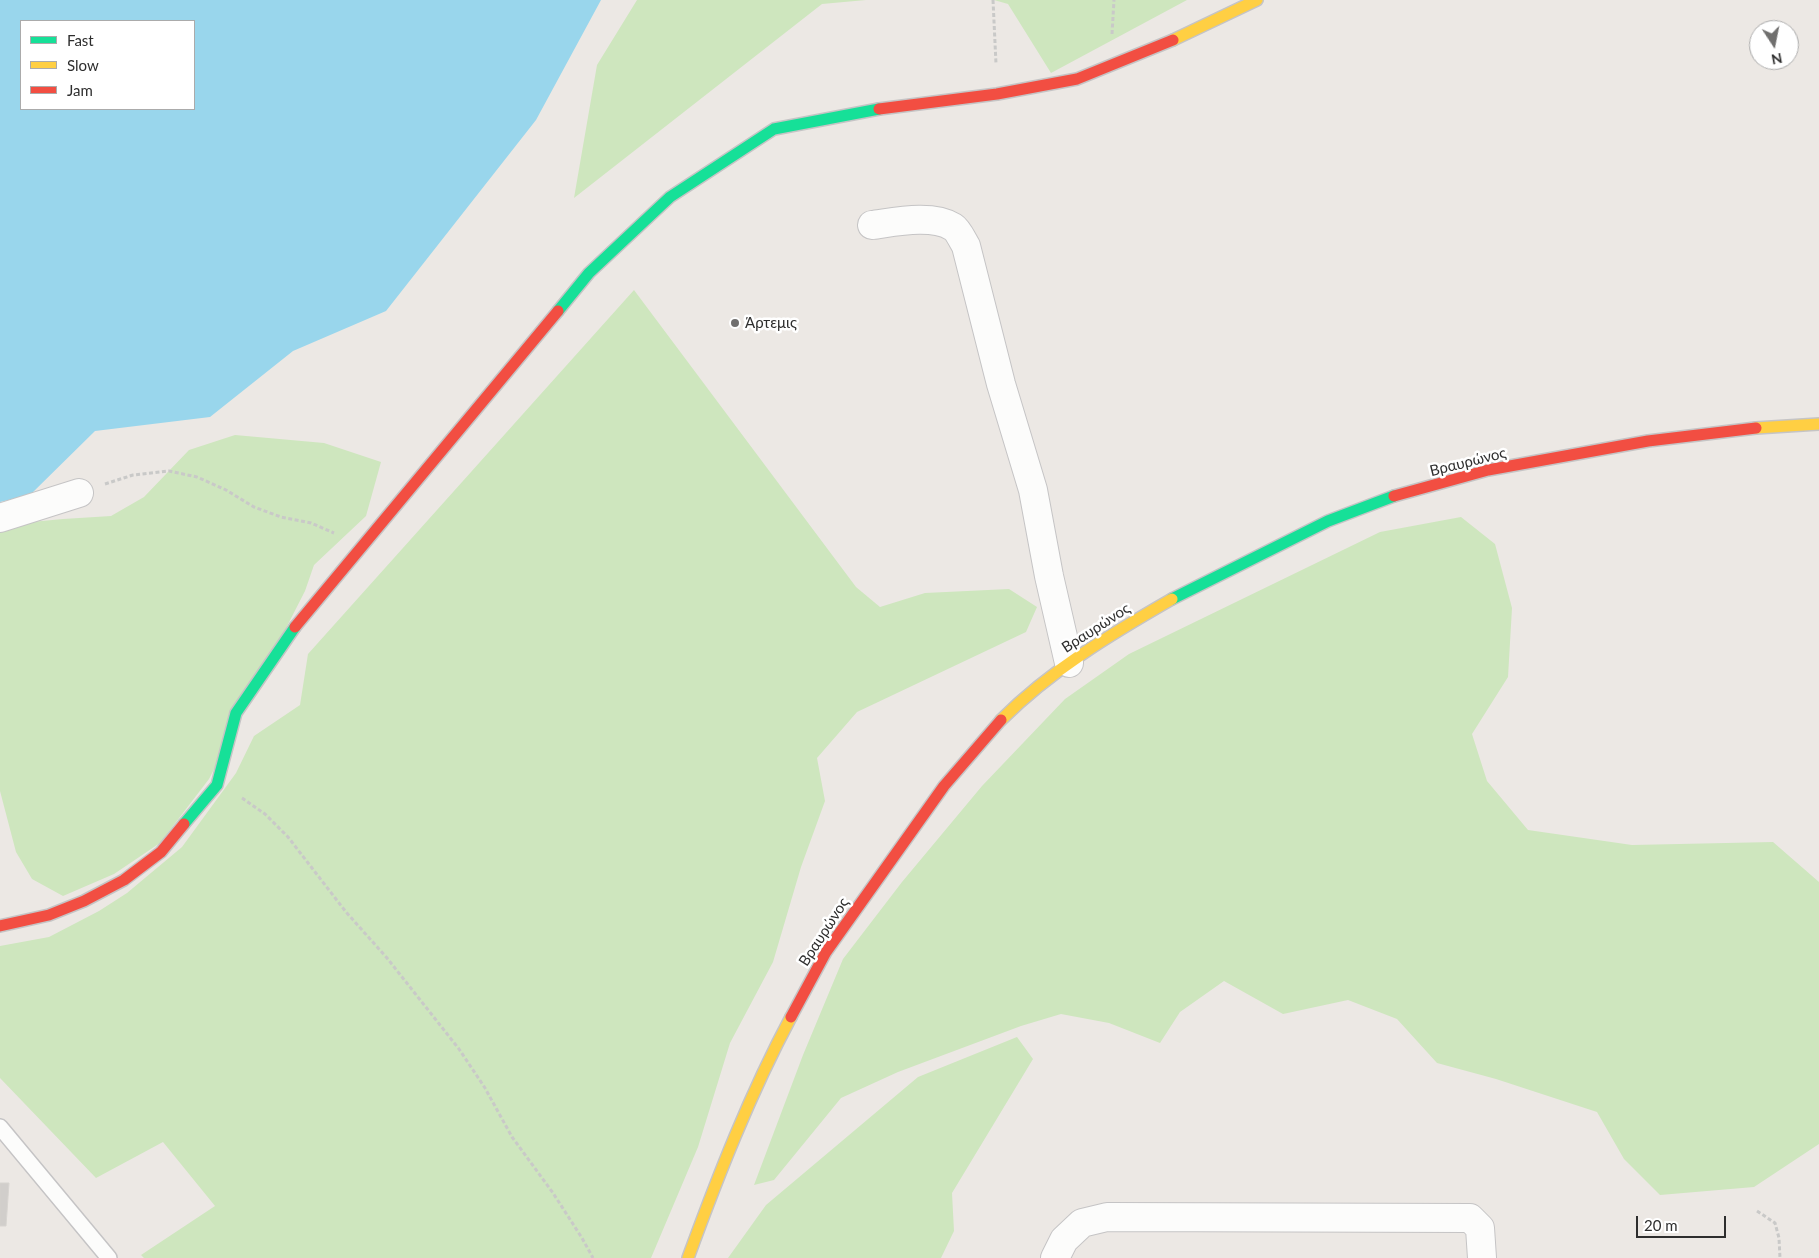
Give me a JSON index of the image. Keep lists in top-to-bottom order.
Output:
{
  "streets": {
    "street": ["Βραυρώνος"]
  },
  "places": ["Άρτεμις"],
  "legend": ["Fast", "Slow", "Jam"],
  "scale_bar": "20 m",
  "north": "bottom"
}
